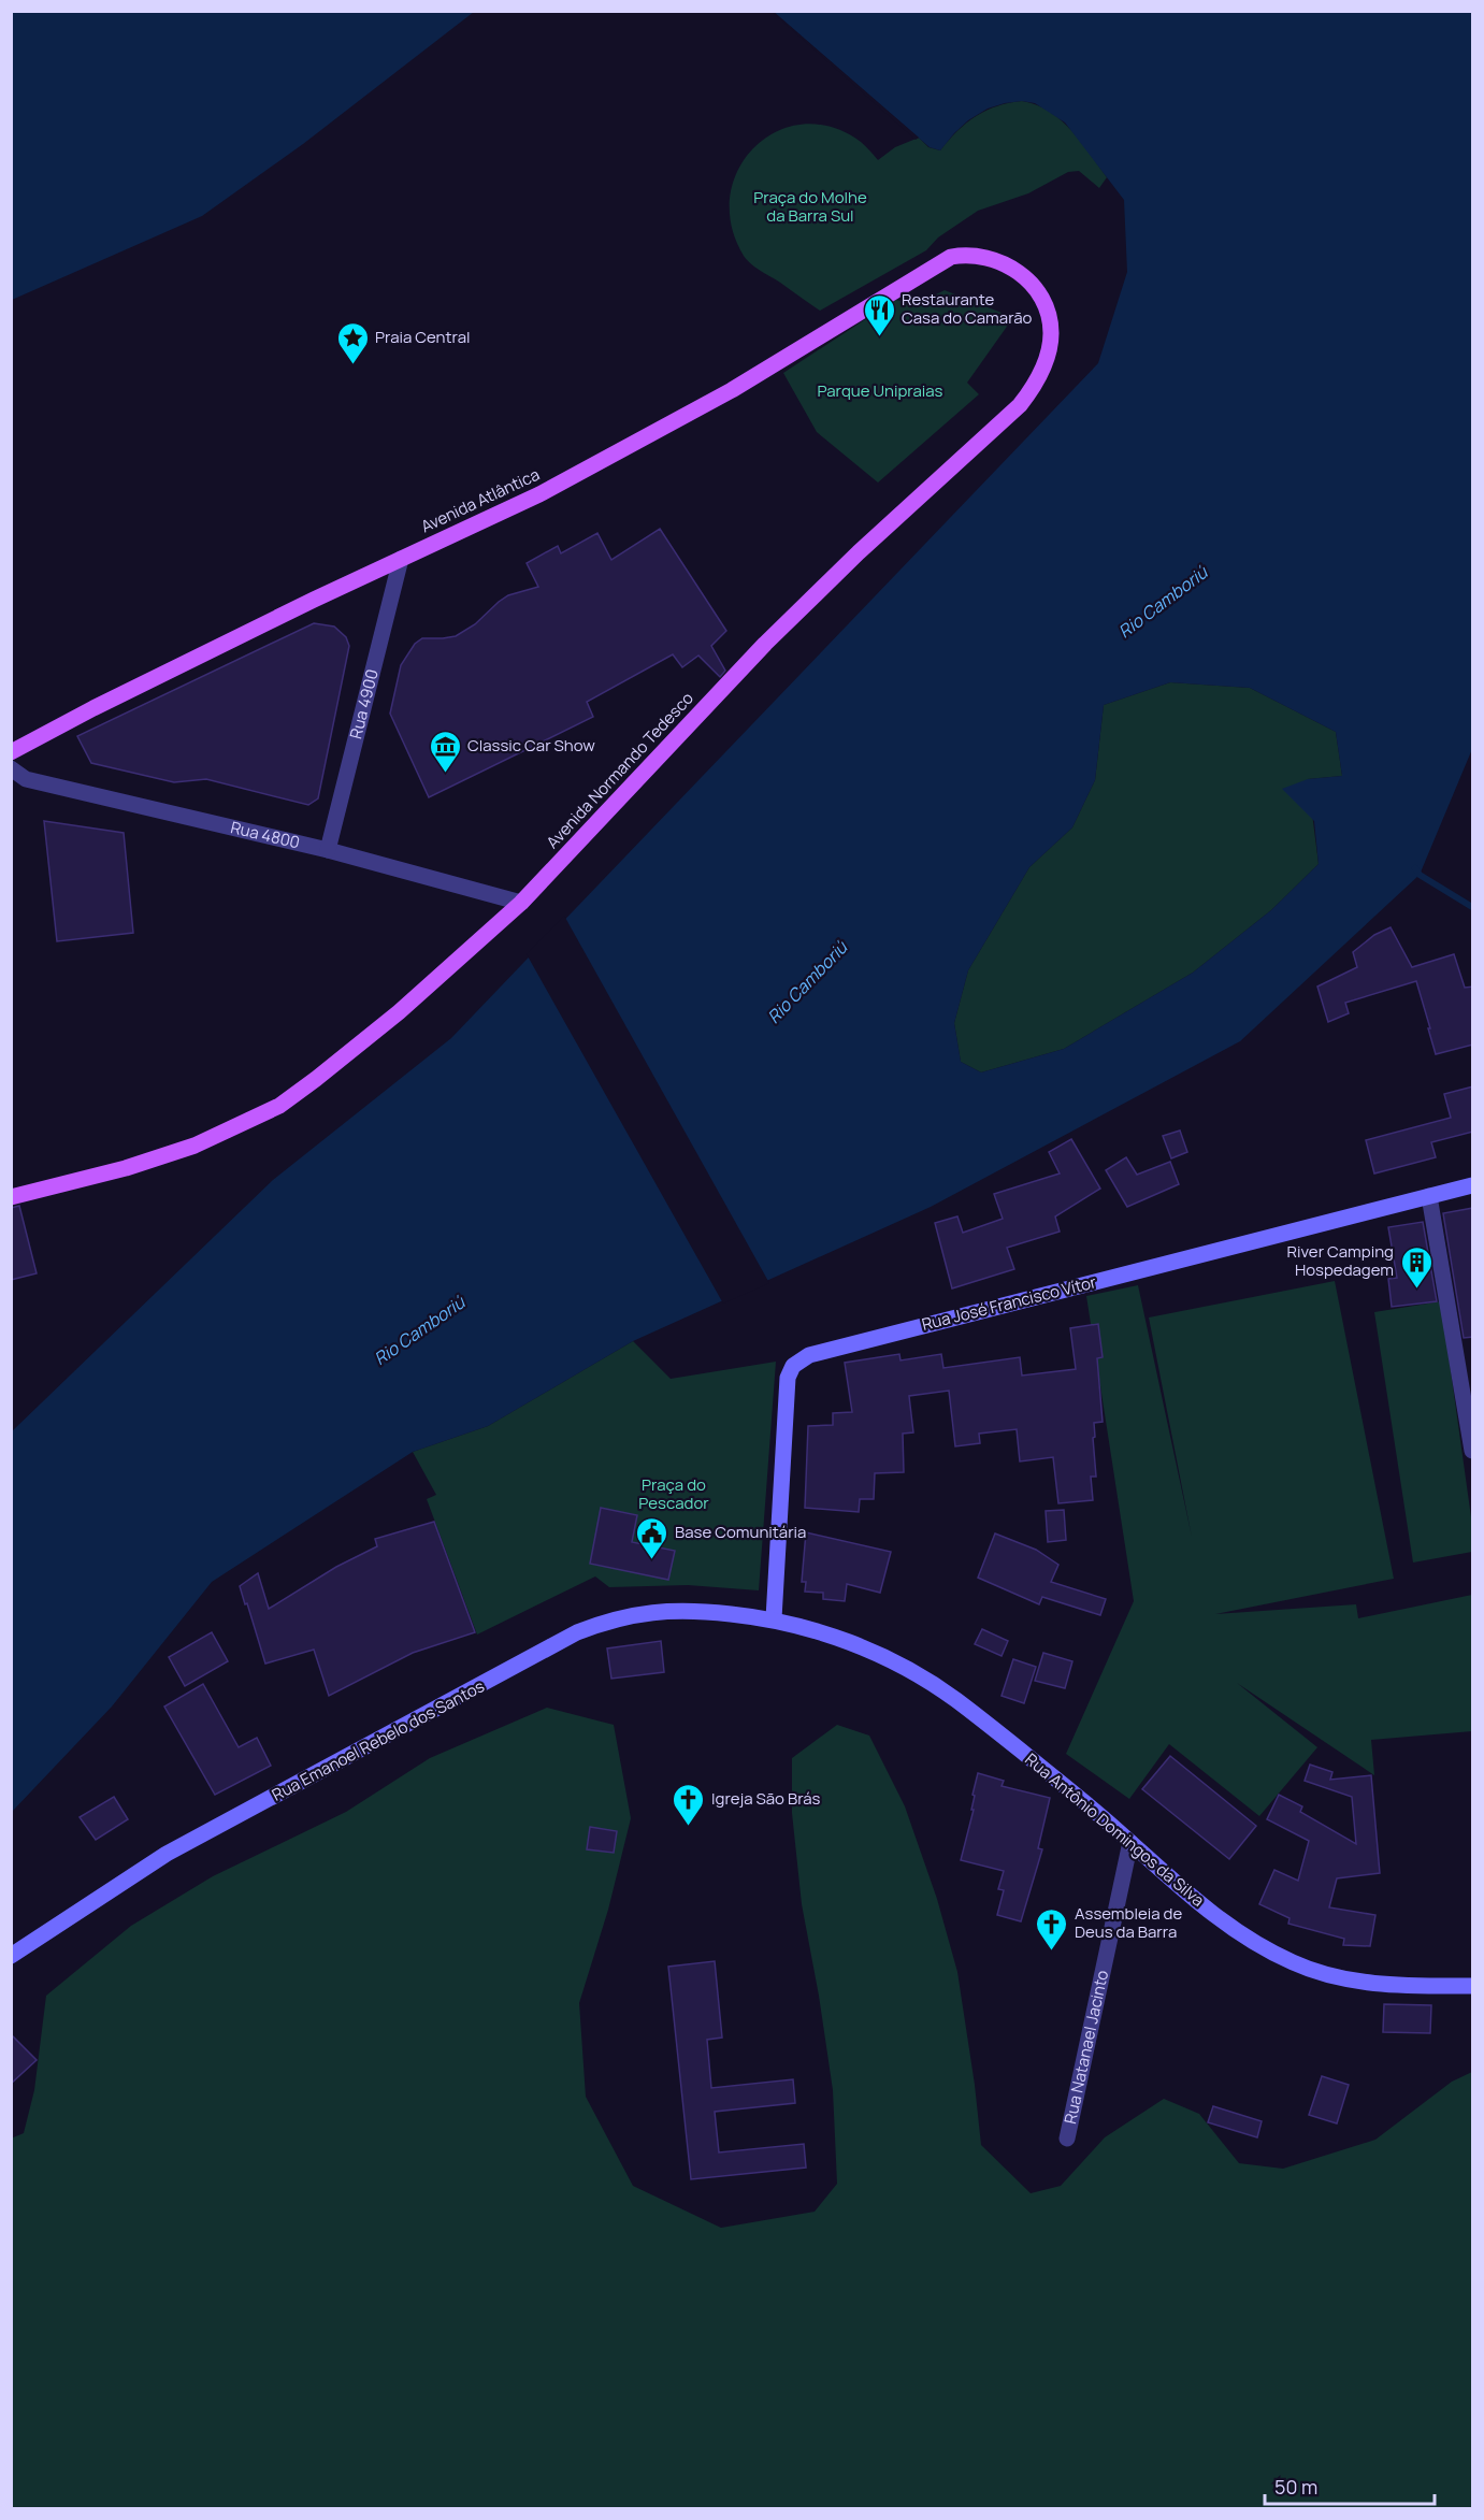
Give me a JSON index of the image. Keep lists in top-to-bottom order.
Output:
{
  "streets": {
    "main road": [
      "Avenida Atlântica",
      "Avenida Normando Tedesco",
      "Rua José Francisco Vítor",
      "Rua Emanoel Rebelo dos Santos",
      "Rua Antônio Domingos da Silva"
    ],
    "street": ["Rua 4900", "Rua 4800", "Rua Natanael Jacinto"]
  },
  "crossings": [
    ["Avenida Atlântica", "Rua 4900"],
    ["Avenida Atlântica", "Avenida Normando Tedesco"],
    ["Rua 4900", "Rua 4800"],
    ["Avenida Normando Tedesco", "Rua 4800"],
    ["Rua José Francisco Vítor", "Rua Emanoel Rebelo dos Santos"],
    ["Rua José Francisco Vítor", "Rua Antônio Domingos da Silva"],
    ["Rua Emanoel Rebelo dos Santos", "Rua Antônio Domingos da Silva"],
    ["Rua Antônio Domingos da Silva", "Rua Natanael Jacinto"]
  ],
  "water": ["Rio Camboriú"],
  "parks": ["Praça do Molhe da Barra Sul", "Parque Unipraias", "Praça do Pescador"],
  "places": {
    "restaurant": ["Restaurante Casa do Camarão"],
    "place": ["Praia Central"],
    "museum": ["Classic Car Show"],
    "building": ["River Camping Hospedagem"],
    "public building": ["Base Comunitária"],
    "church": ["Igreja São Brás", "Assembleia de Deus da Barra"]
  },
  "scale_bar": "50 m"
}
